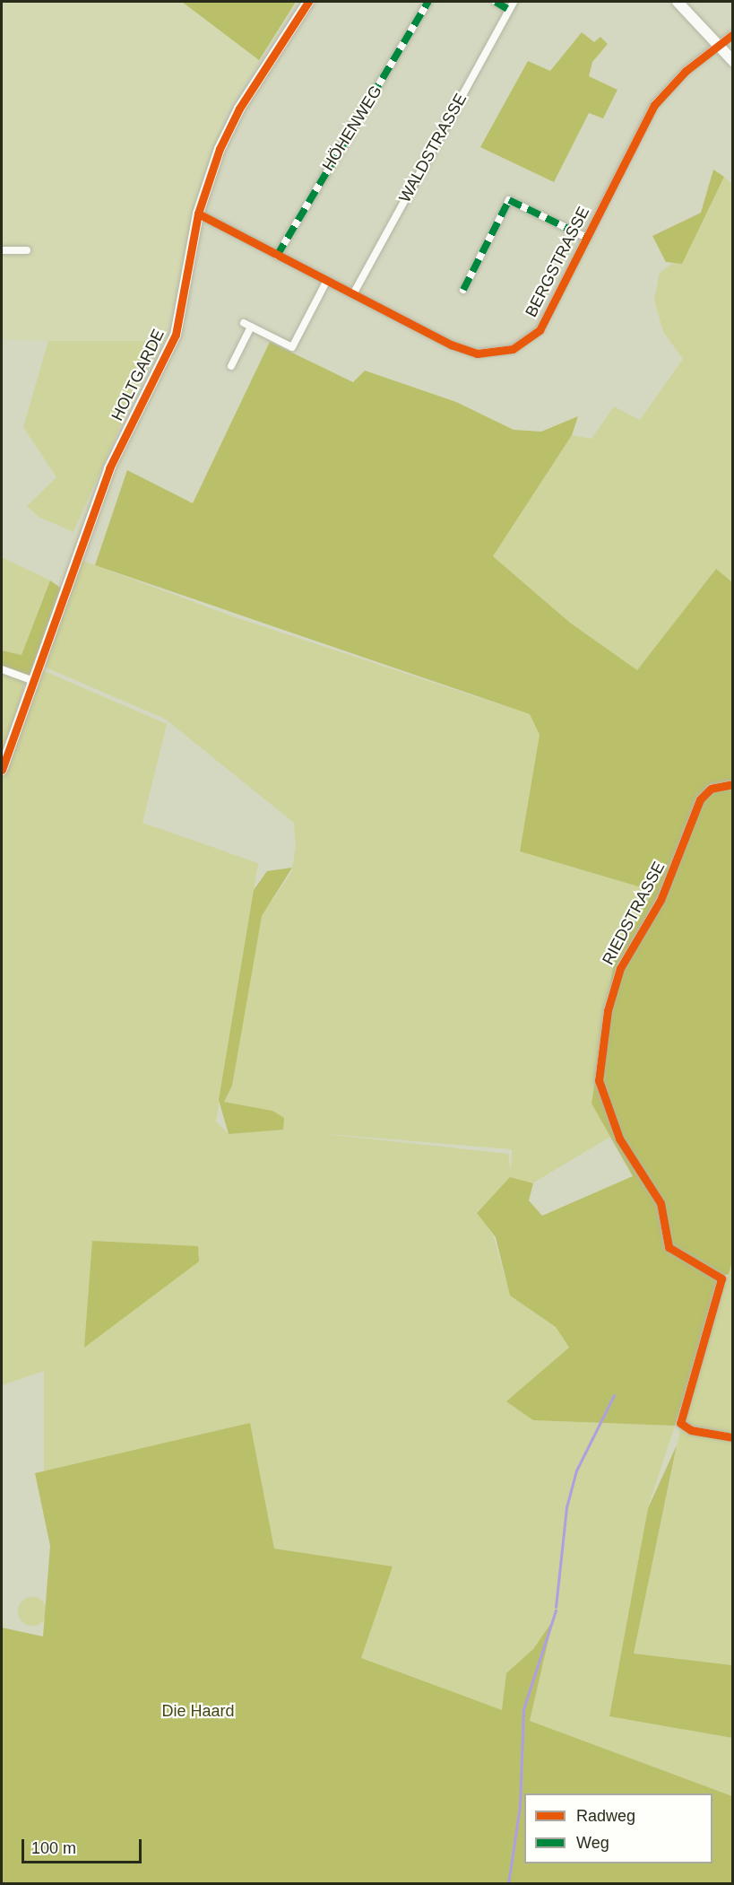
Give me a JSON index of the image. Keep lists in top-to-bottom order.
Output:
{
  "streets": {
    "street": [
      "HÖHENWEG",
      "WALDSTRASSE",
      "BERGSTRASSE",
      "HOLTGARDE",
      "RIEDSTRASSE"
    ]
  },
  "crossings": [
    ["HÖHENWEG", "BERGSTRASSE"],
    ["WALDSTRASSE", "BERGSTRASSE"],
    ["BERGSTRASSE", "HOLTGARDE"]
  ],
  "parks": ["Die Haard"],
  "legend": ["Radweg", "Weg"],
  "scale_bar": "100 m"
}
